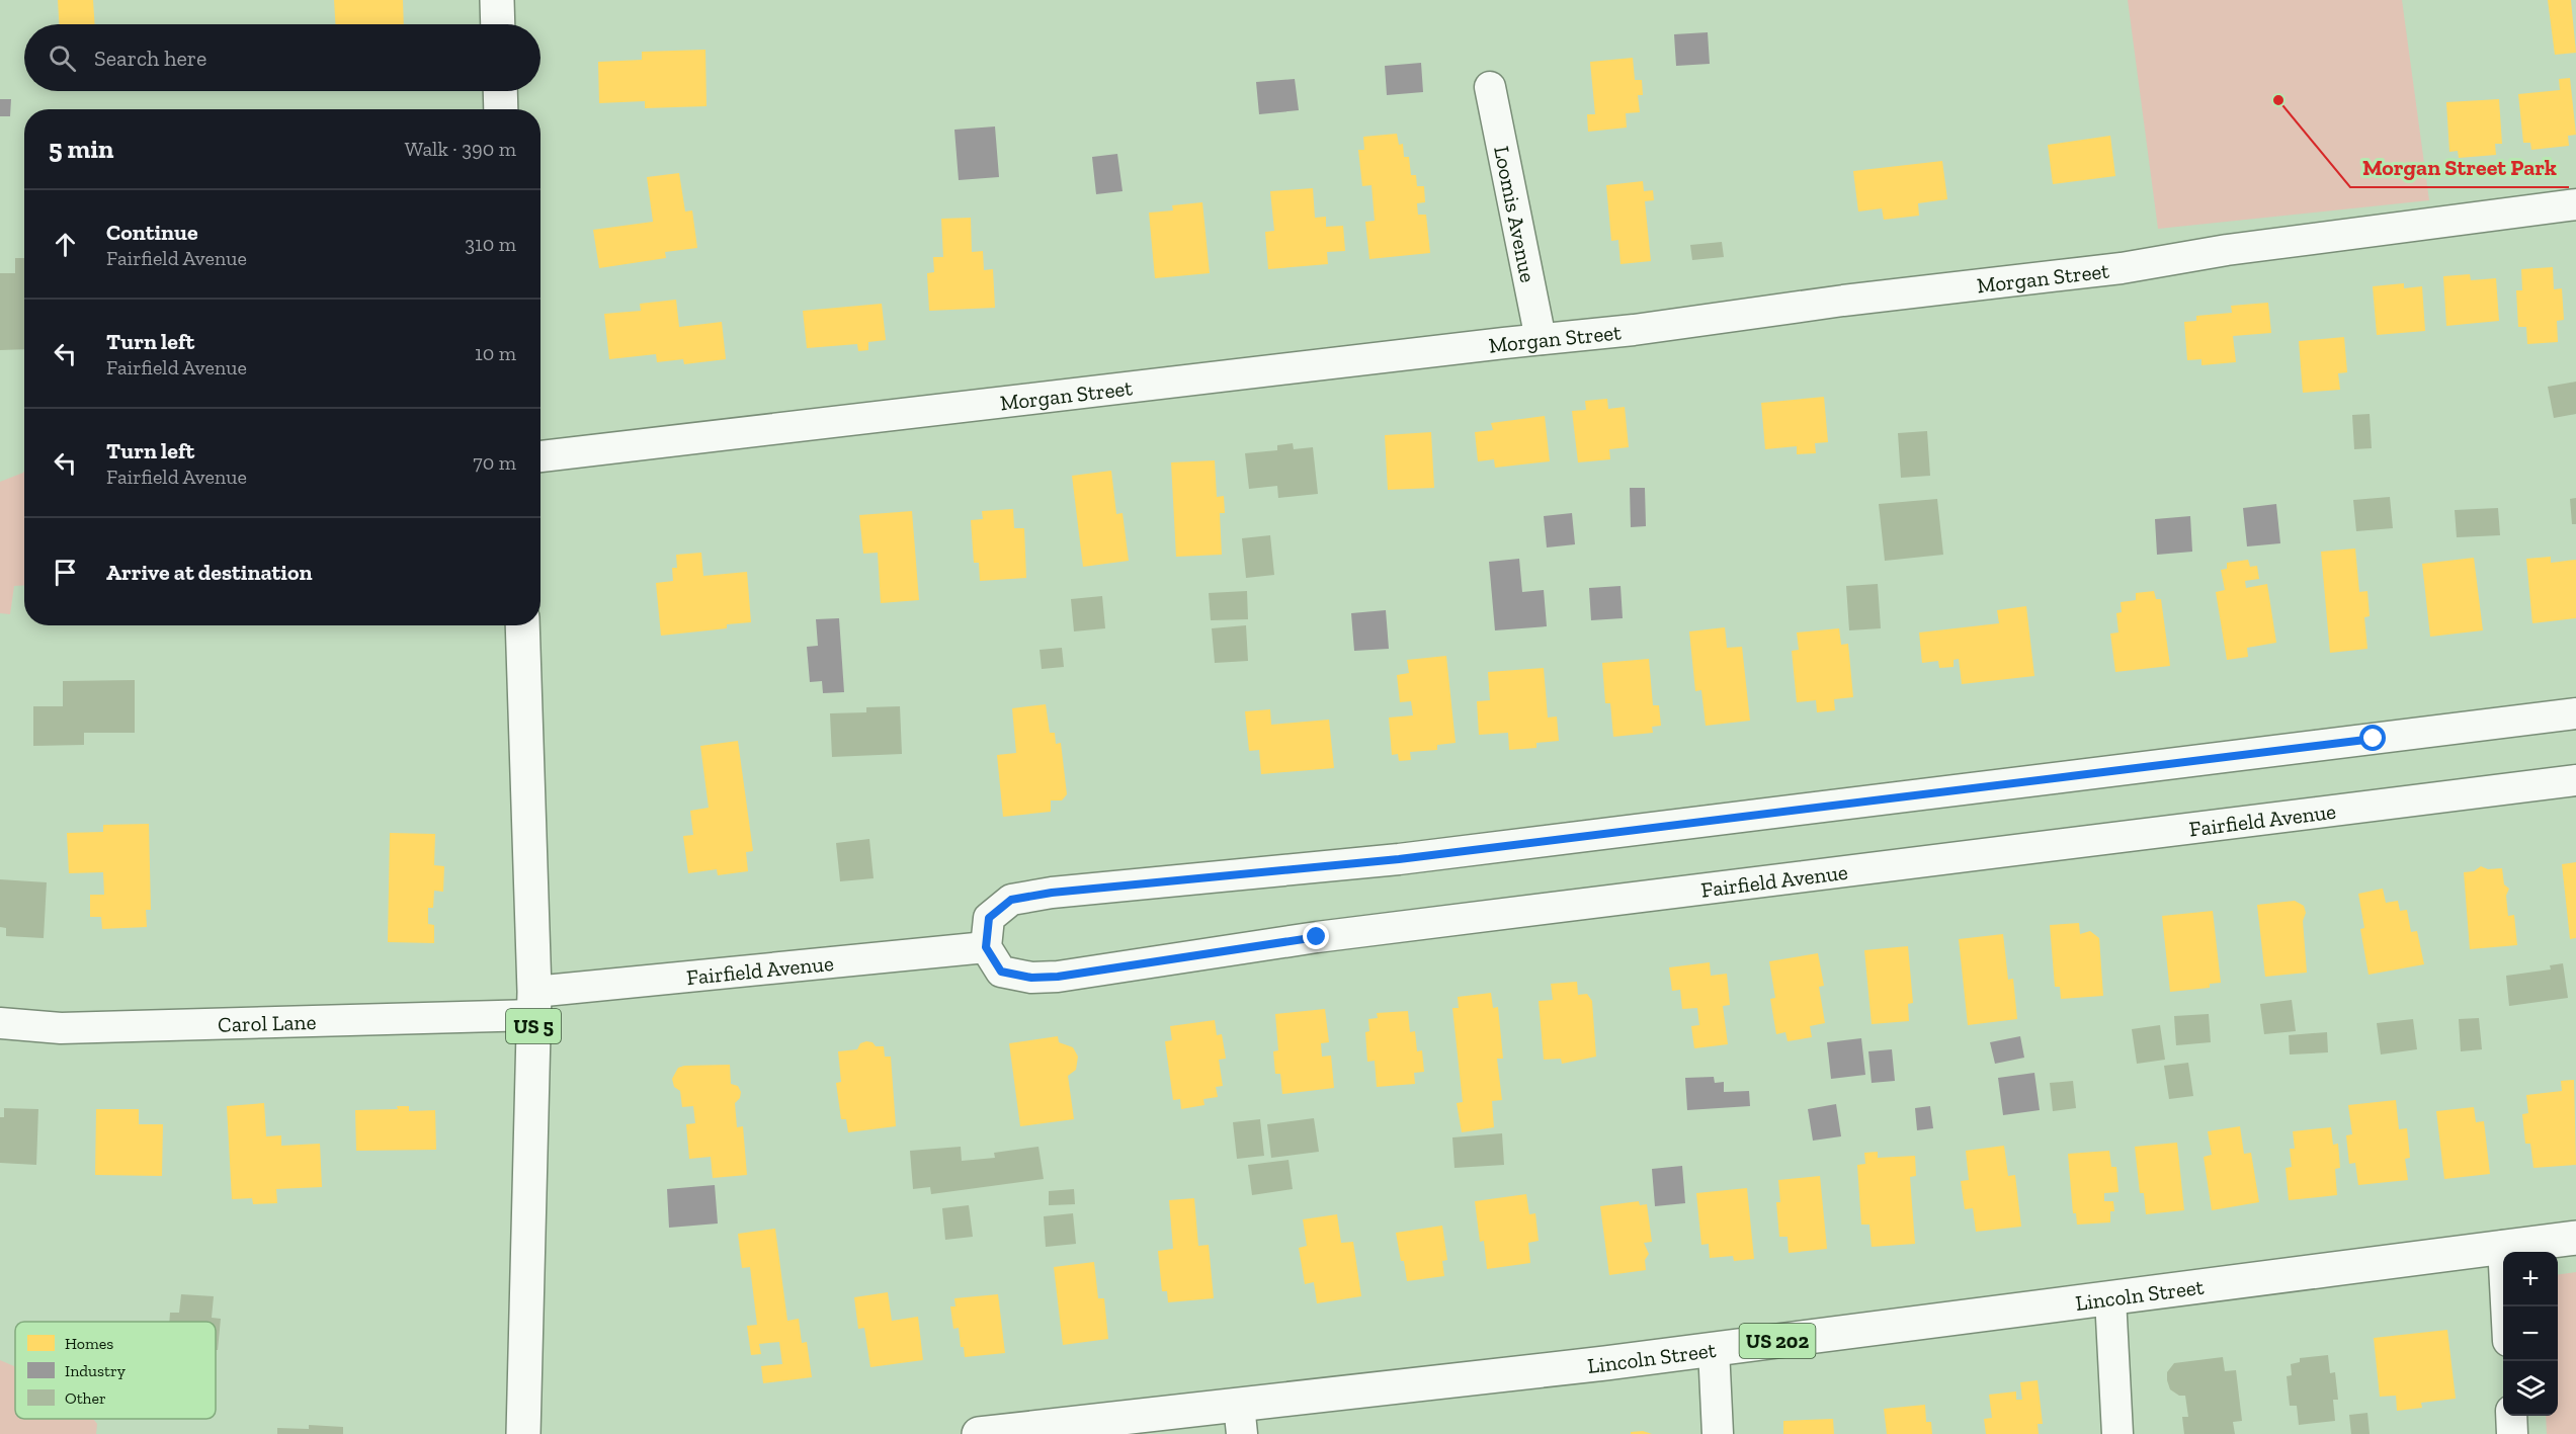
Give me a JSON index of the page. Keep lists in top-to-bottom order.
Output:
{
  "streets": {
    "main road": ["US 5", "Lincoln Street", "US 202"],
    "street": [
      "Loomis Avenue",
      "Morgan Street",
      "Fairfield Avenue",
      "Carol Lane"
    ]
  },
  "crossings": [
    ["Loomis Avenue", "Morgan Street"],
    ["Fairfield Avenue", "Carol Lane"],
    ["Fairfield Avenue", "US 5"],
    ["Carol Lane", "US 5"]
  ],
  "places": ["Morgan Street Park"],
  "legend": ["Homes", "Industry", "Other"],
  "page": {
    "search": "Search here",
    "heading": ["5 min", "Walk · 390 m"],
    "list": [
      ["Continue", "Fairfield Avenue", "310 m"],
      ["Turn left", "Fairfield Avenue", "10 m"],
      ["Turn left", "Fairfield Avenue", "70 m"],
      "Arrive at destination"
    ],
    "map_buttons": ["+", "−"]
  }
}
